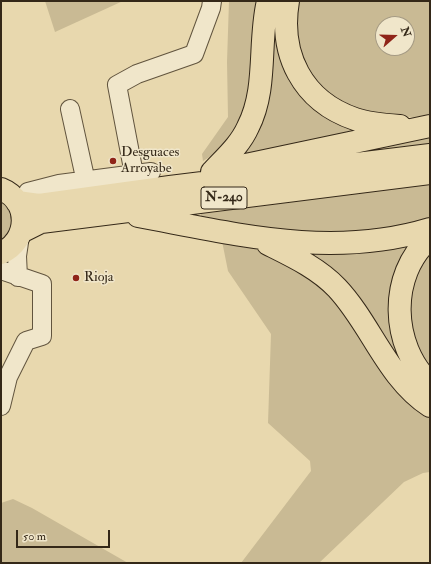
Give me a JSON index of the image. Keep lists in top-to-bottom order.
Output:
{
  "streets": {
    "highway": ["N-240"]
  },
  "places": ["Desguaces Arroyabe", "Rioja"],
  "scale_bar": "50 m",
  "north": "right"
}
